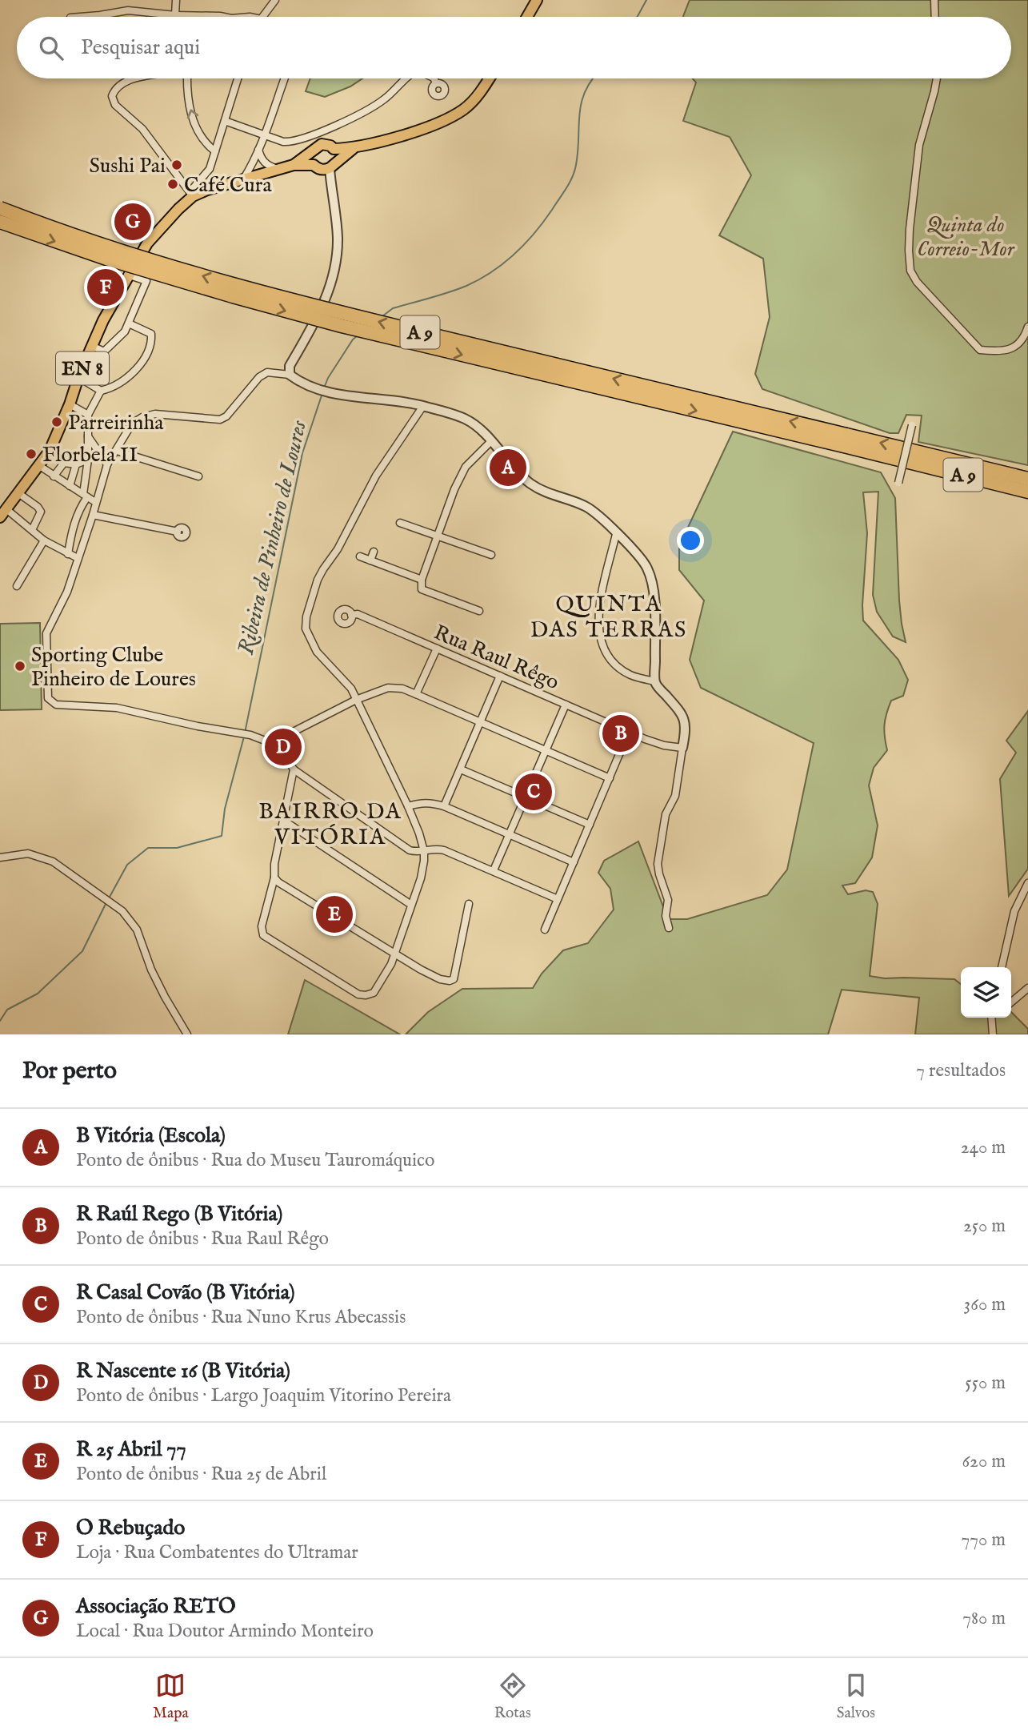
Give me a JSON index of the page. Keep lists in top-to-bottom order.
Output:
{
  "streets": {
    "highway": ["A 9"],
    "main road": ["EN 8"],
    "street": ["Rua Raul Rêgo"]
  },
  "districts": ["QUINTA DAS TERRAS", "BAIRRO DA VITÓRIA"],
  "water": ["Ribeira de Pinheiro de Loures"],
  "parks": ["Quinta do Correio-Mor"],
  "places": [
    "Sushi Pai",
    "Café Cura",
    "Parreirinha",
    "Florbela II",
    "Sporting Clube Pinheiro de Loures"
  ],
  "page": {
    "search": "Pesquisar aqui",
    "pins": [
      "G",
      "F",
      "A",
      "B",
      "D",
      "C",
      "E"
    ],
    "heading": ["Por perto", "7 resultados"],
    "list": [
      {
        "mark": "A",
        "name": "B Vitória (Escola)",
        "note": "Ponto de ônibus · Rua do Museu Tauromáquico",
        "value": "240 m"
      },
      {
        "mark": "B",
        "name": "R Raúl Rego (B Vitória)",
        "note": "Ponto de ônibus · Rua Raul Rêgo",
        "value": "250 m"
      },
      {
        "mark": "C",
        "name": "R Casal Covão (B Vitória)",
        "note": "Ponto de ônibus · Rua Nuno Krus Abecassis",
        "value": "360 m"
      },
      {
        "mark": "D",
        "name": "R Nascente 16 (B Vitória)",
        "note": "Ponto de ônibus · Largo Joaquim Vitorino Pereira",
        "value": "550 m"
      },
      {
        "mark": "E",
        "name": "R 25 Abril 77",
        "note": "Ponto de ônibus · Rua 25 de Abril",
        "value": "620 m"
      },
      {
        "mark": "F",
        "name": "O Rebuçado",
        "note": "Loja · Rua Combatentes do Ultramar",
        "value": "770 m"
      },
      {
        "mark": "G",
        "name": "Associação RETO",
        "note": "Local · Rua Doutor Armindo Monteiro",
        "value": "780 m"
      }
    ],
    "nav": ["Mapa", "Rotas", "Salvos"]
  }
}
